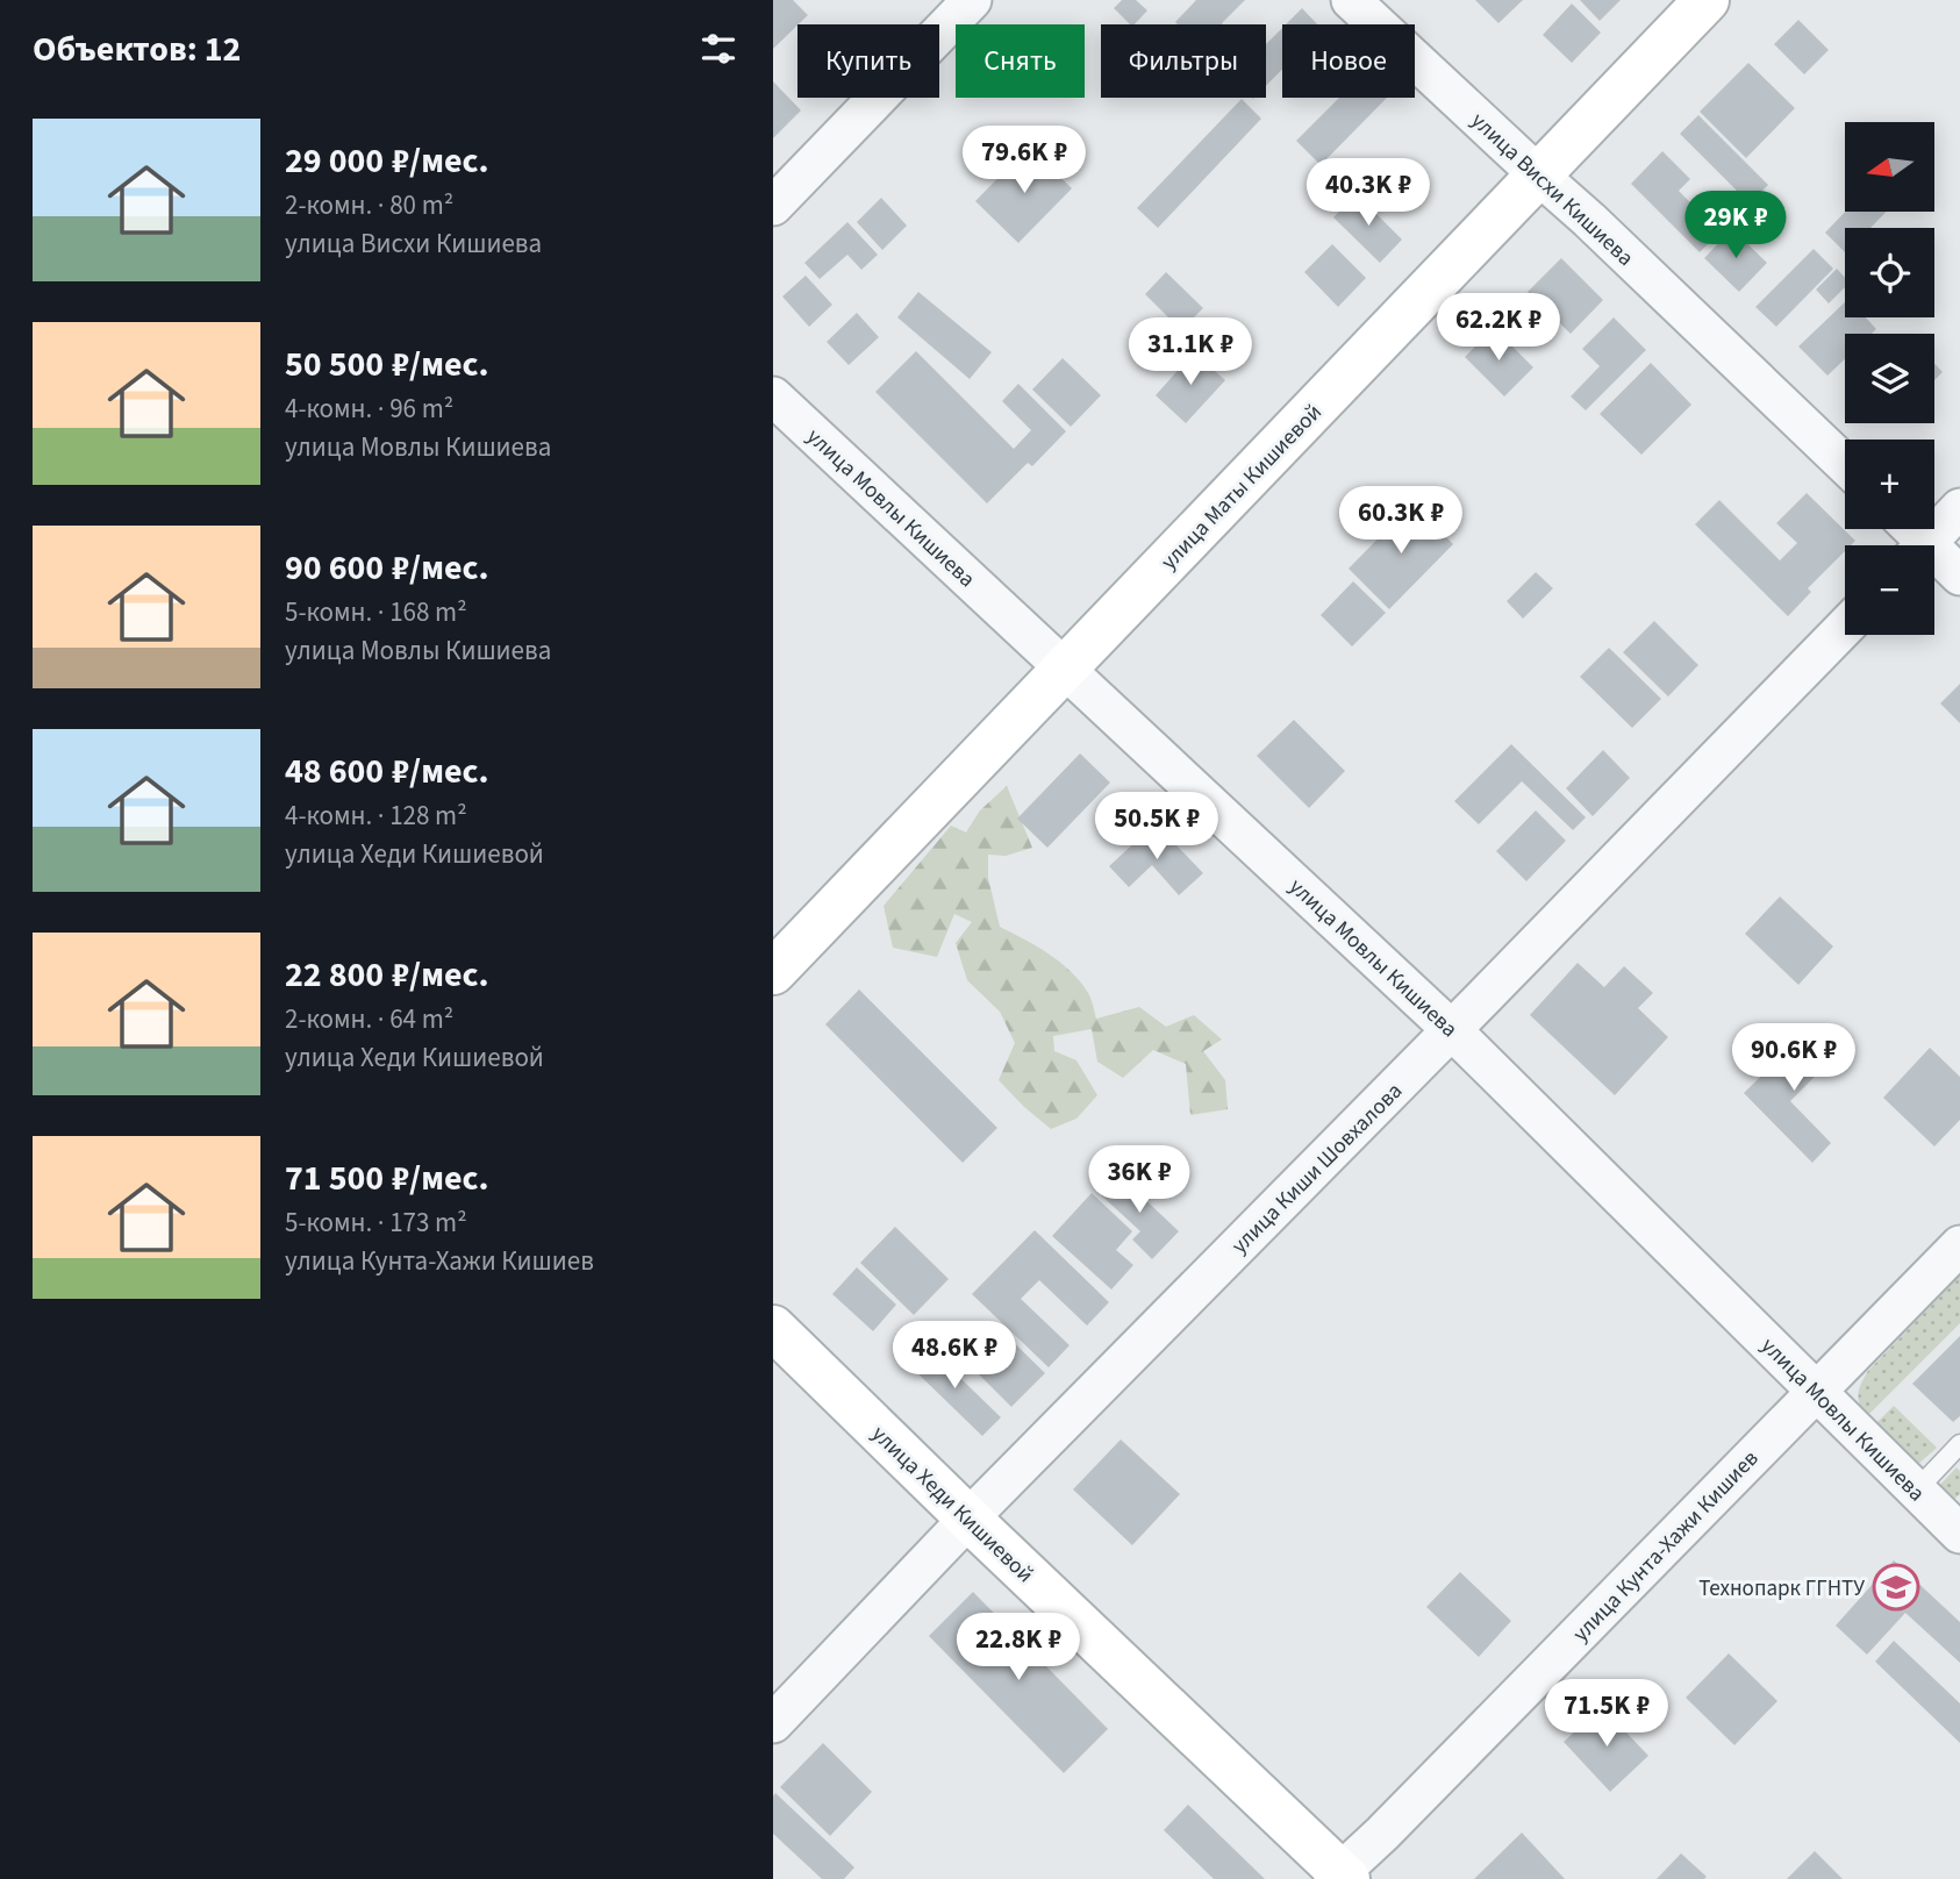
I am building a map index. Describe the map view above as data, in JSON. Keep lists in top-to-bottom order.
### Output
{
  "streets": {
    "main road": ["улица Маты Кишиевой", "улица Хеди Кишиевой"],
    "street": [
      "улица Висхи Кишиева",
      "улица Мовлы Кишиева",
      "улица Киши Шовхалова",
      "улица Кунта-Хажи Кишиев"
    ]
  },
  "crossings": [
    ["улица Висхи Кишиева", "улица Маты Кишиевой"],
    ["улица Маты Кишиевой", "улица Мовлы Кишиева"],
    ["улица Мовлы Кишиева", "улица Киши Шовхалова"],
    ["улица Мовлы Кишиева", "улица Кунта-Хажи Кишиев"],
    ["улица Киши Шовхалова", "улица Хеди Кишиевой"],
    ["улица Хеди Кишиевой", "улица Кунта-Хажи Кишиев"]
  ],
  "places": {
    "school or university": ["Технопарк ГГНТУ"]
  },
  "north": "left",
  "page": {
    "heading": "Объектов: 12",
    "chip": [
      "Купить",
      "Снять",
      "Фильтры",
      "Новое"
    ],
    "list": [
      {
        "name": "29 000 ₽/мес.",
        "note": "2-комн. · 80 m² · улица Висхи Кишиева"
      },
      {
        "name": "50 500 ₽/мес.",
        "note": "4-комн. · 96 m² · улица Мовлы Кишиева"
      },
      {
        "name": "90 600 ₽/мес.",
        "note": "5-комн. · 168 m² · улица Мовлы Кишиева"
      },
      {
        "name": "48 600 ₽/мес.",
        "note": "4-комн. · 128 m² · улица Хеди Кишиевой"
      },
      {
        "name": "22 800 ₽/мес.",
        "note": "2-комн. · 64 m² · улица Хеди Кишиевой"
      },
      {
        "name": "71 500 ₽/мес.",
        "note": "5-комн. · 173 m² · улица Кунта-Хажи Кишиев"
      }
    ],
    "map_buttons": ["+", "−"],
    "price": [
      "79.6K ₽",
      "40.3K ₽",
      "29K ₽",
      "62.2K ₽",
      "31.1K ₽",
      "60.3K ₽",
      "50.5K ₽",
      "90.6K ₽",
      "36K ₽",
      "48.6K ₽",
      "22.8K ₽",
      "71.5K ₽"
    ]
  }
}
